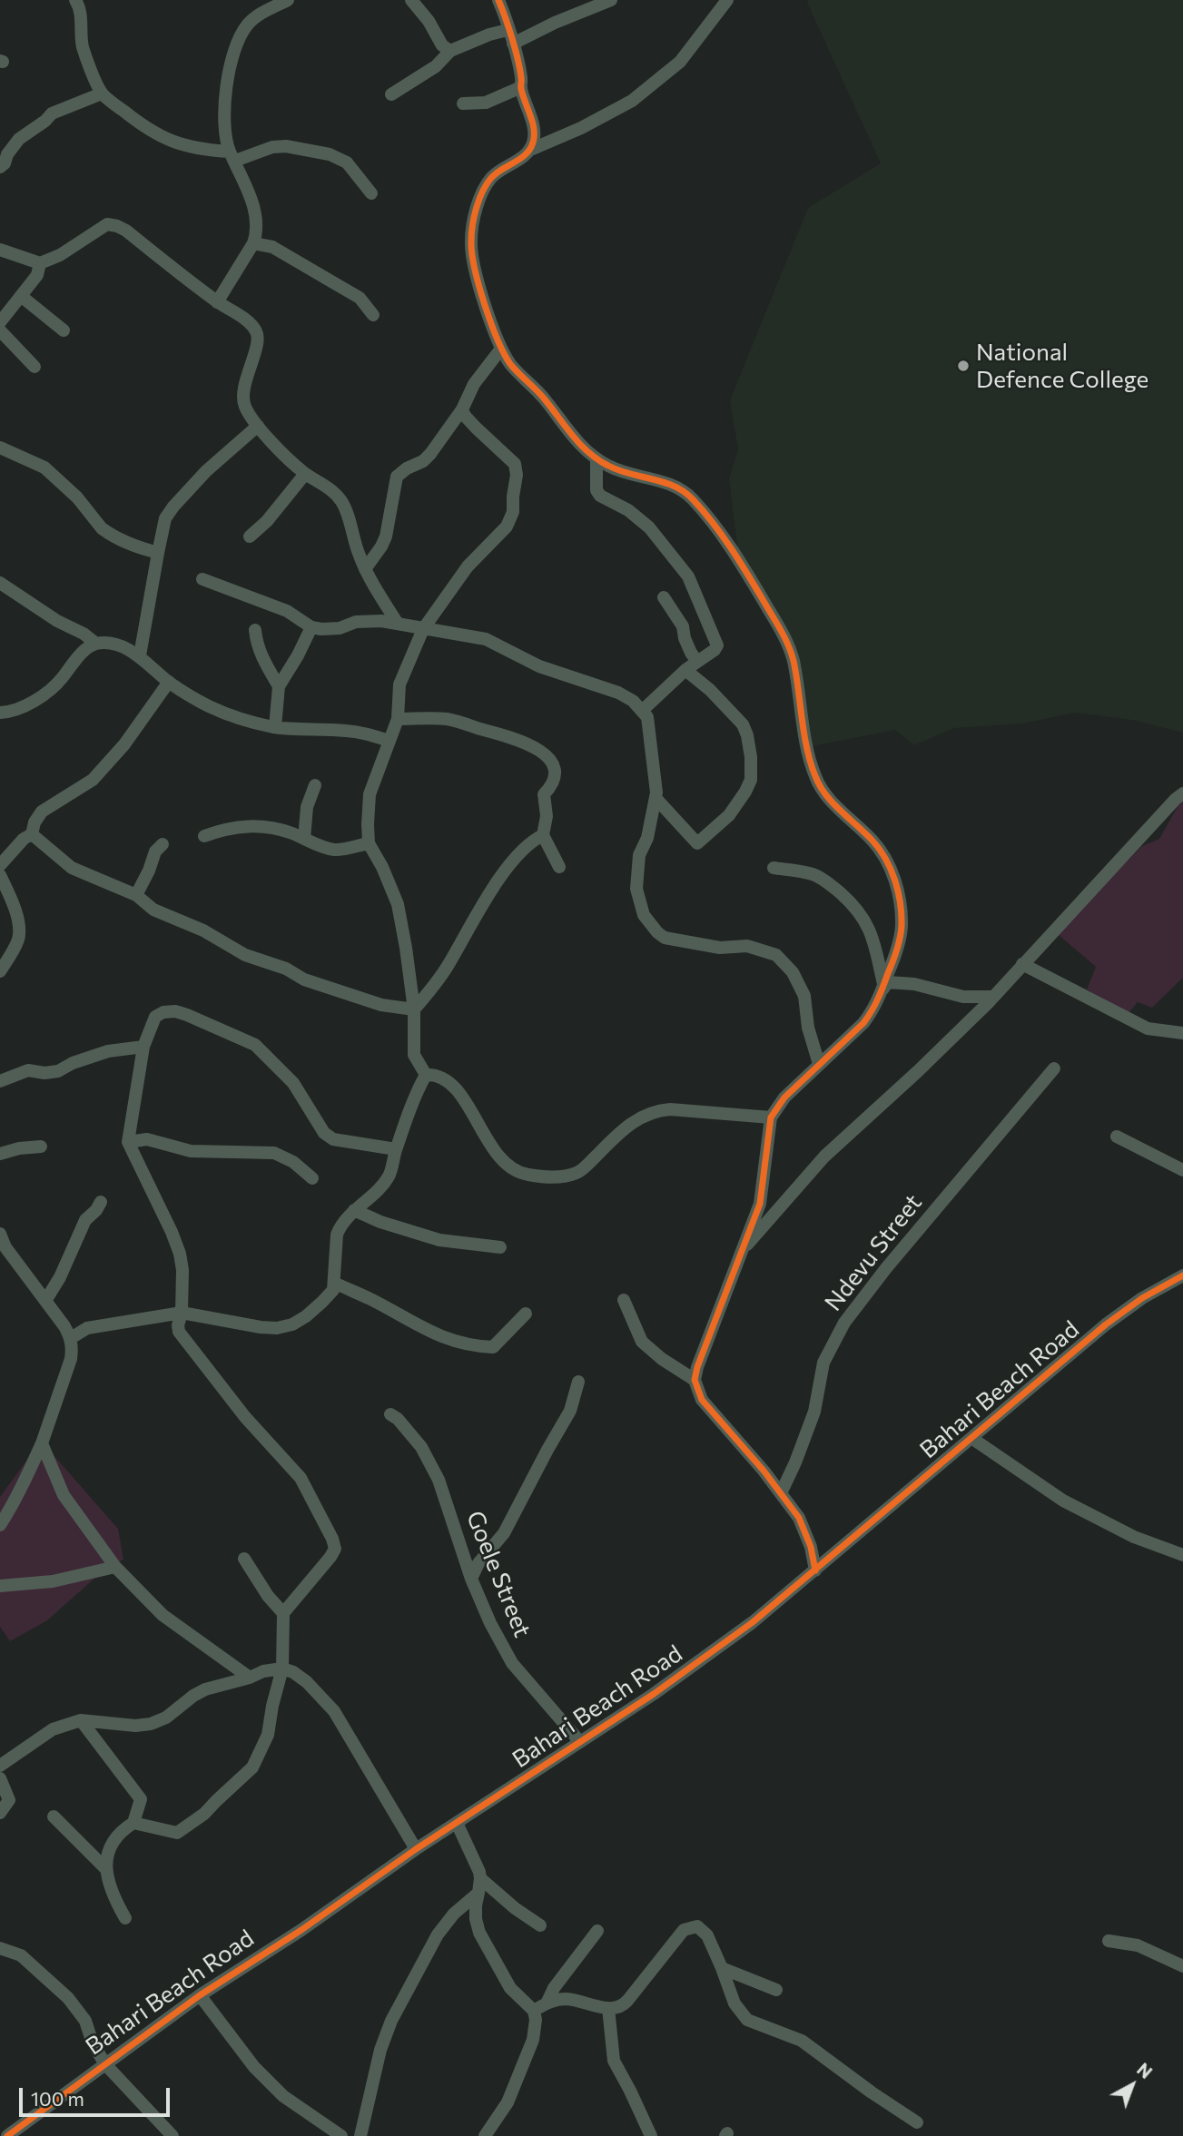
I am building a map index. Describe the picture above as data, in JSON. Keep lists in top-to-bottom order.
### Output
{
  "streets": {
    "street": ["Ndevu Street", "Bahari Beach Road", "Goele Street"]
  },
  "crossings": [
    ["Bahari Beach Road", "Goele Street"]
  ],
  "places": ["National Defence College"],
  "scale_bar": "100 m",
  "north": "top right"
}
